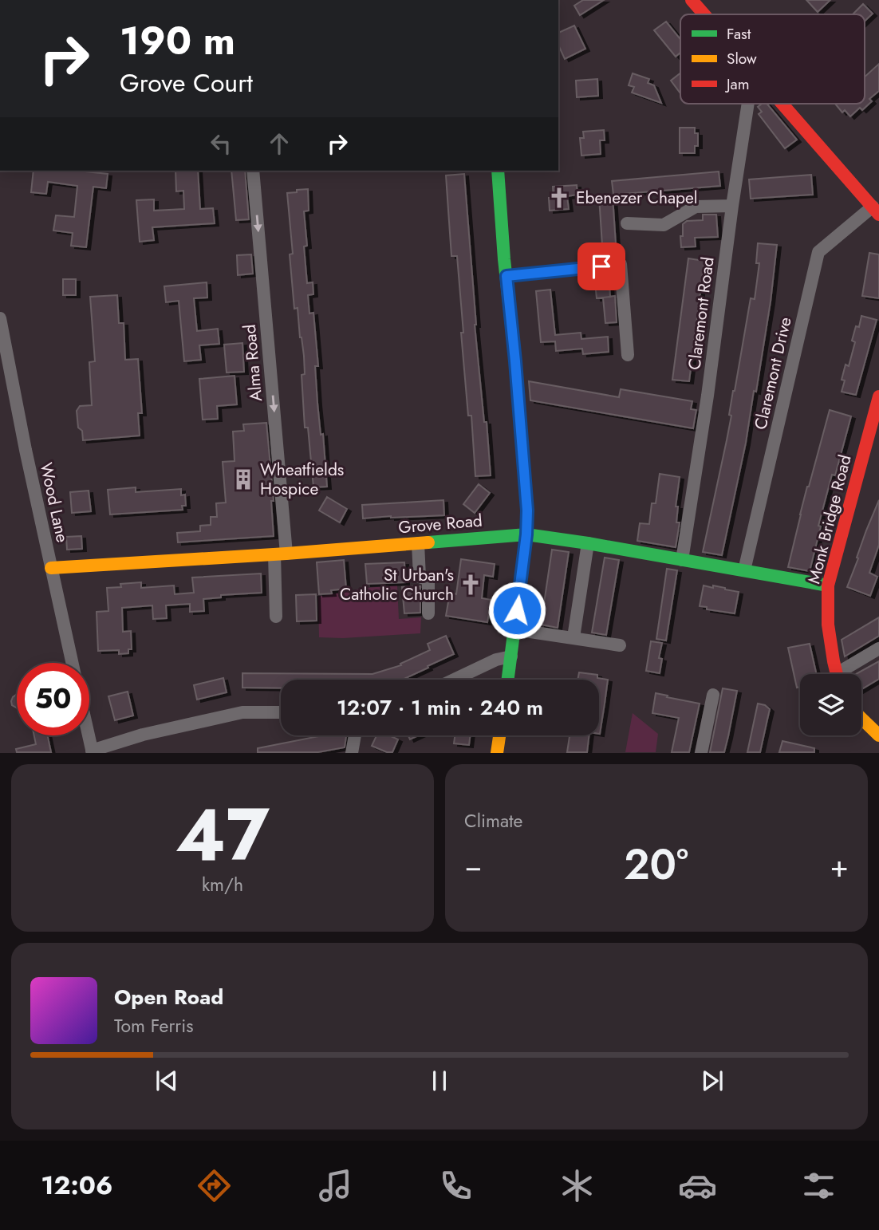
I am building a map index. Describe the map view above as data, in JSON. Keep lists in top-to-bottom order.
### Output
{
  "streets": {
    "main road": ["Monk Bridge Road", "Grove Road"],
    "street": [
      "Claremont Road",
      "Alma Road",
      "Claremont Drive",
      "Wood Lane"
    ]
  },
  "crossings": [
    ["Claremont Road", "Grove Road"],
    ["Alma Road", "Grove Road"],
    ["Claremont Drive", "Grove Road"],
    ["Wood Lane", "Grove Road"],
    ["Monk Bridge Road", "Grove Road"]
  ],
  "one_way": ["Alma Road"],
  "places": {
    "church": ["Ebenezer Chapel", "St Urban's Catholic Church"],
    "building": ["Wheatfields Hospice"]
  },
  "legend": ["Fast", "Slow", "Jam"],
  "page": {
    "turn": ["190 m", "Grove Court"],
    "limit": "50",
    "trip": "12:07 · 1 min · 240 m",
    "tile": [
      ["47", "km/h"],
      "Climate"
    ],
    "heat": ["−", "20°", "+"],
    "song": ["Open Road", "Tom Ferris"],
    "tabs": "12:06"
  }
}
